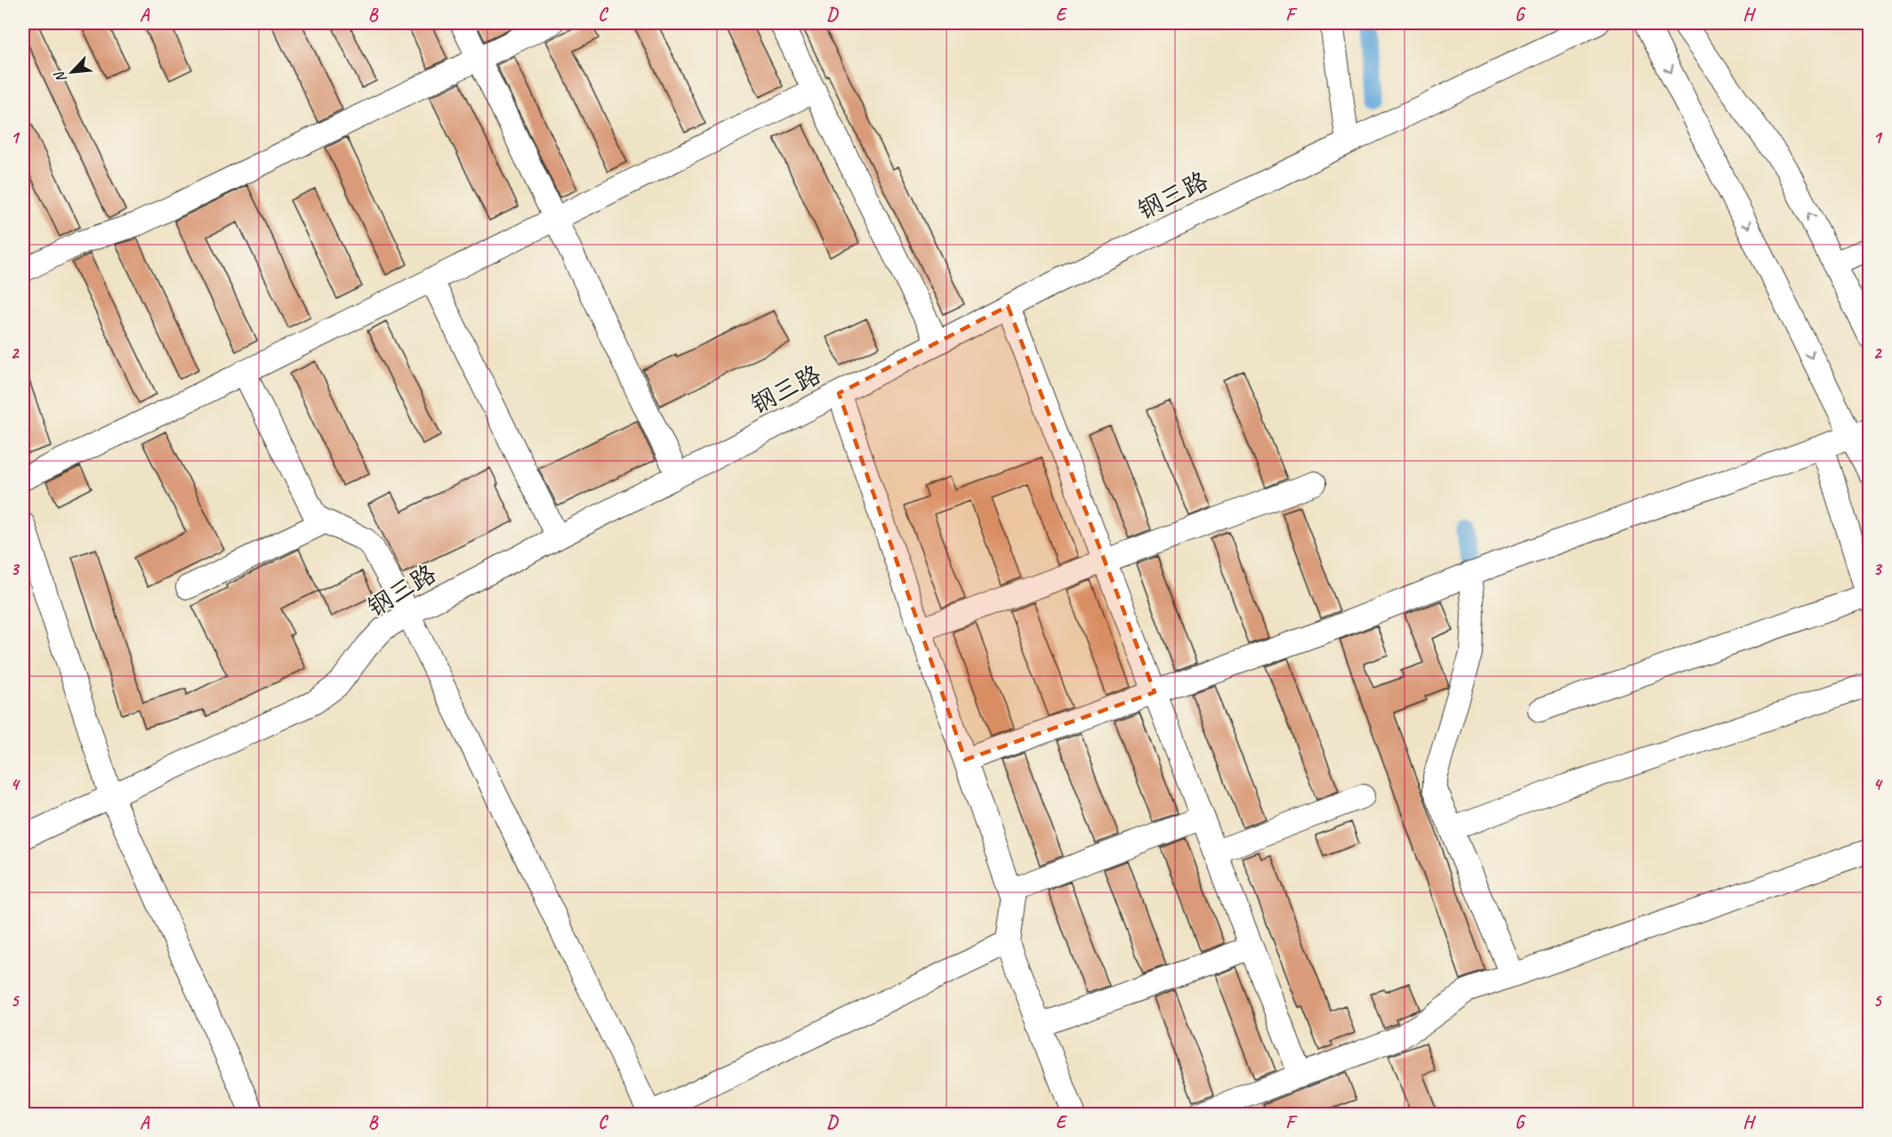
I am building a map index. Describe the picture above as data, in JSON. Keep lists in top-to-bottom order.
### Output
{
  "streets": {
    "street": ["钢三路"]
  },
  "north": "bottom left",
  "grid": {
    "columns": [
      "A",
      "B",
      "C",
      "D",
      "E",
      "F",
      "G",
      "H"
    ],
    "rows": [
      "1",
      "2",
      "3",
      "4",
      "5"
    ]
  }
}
